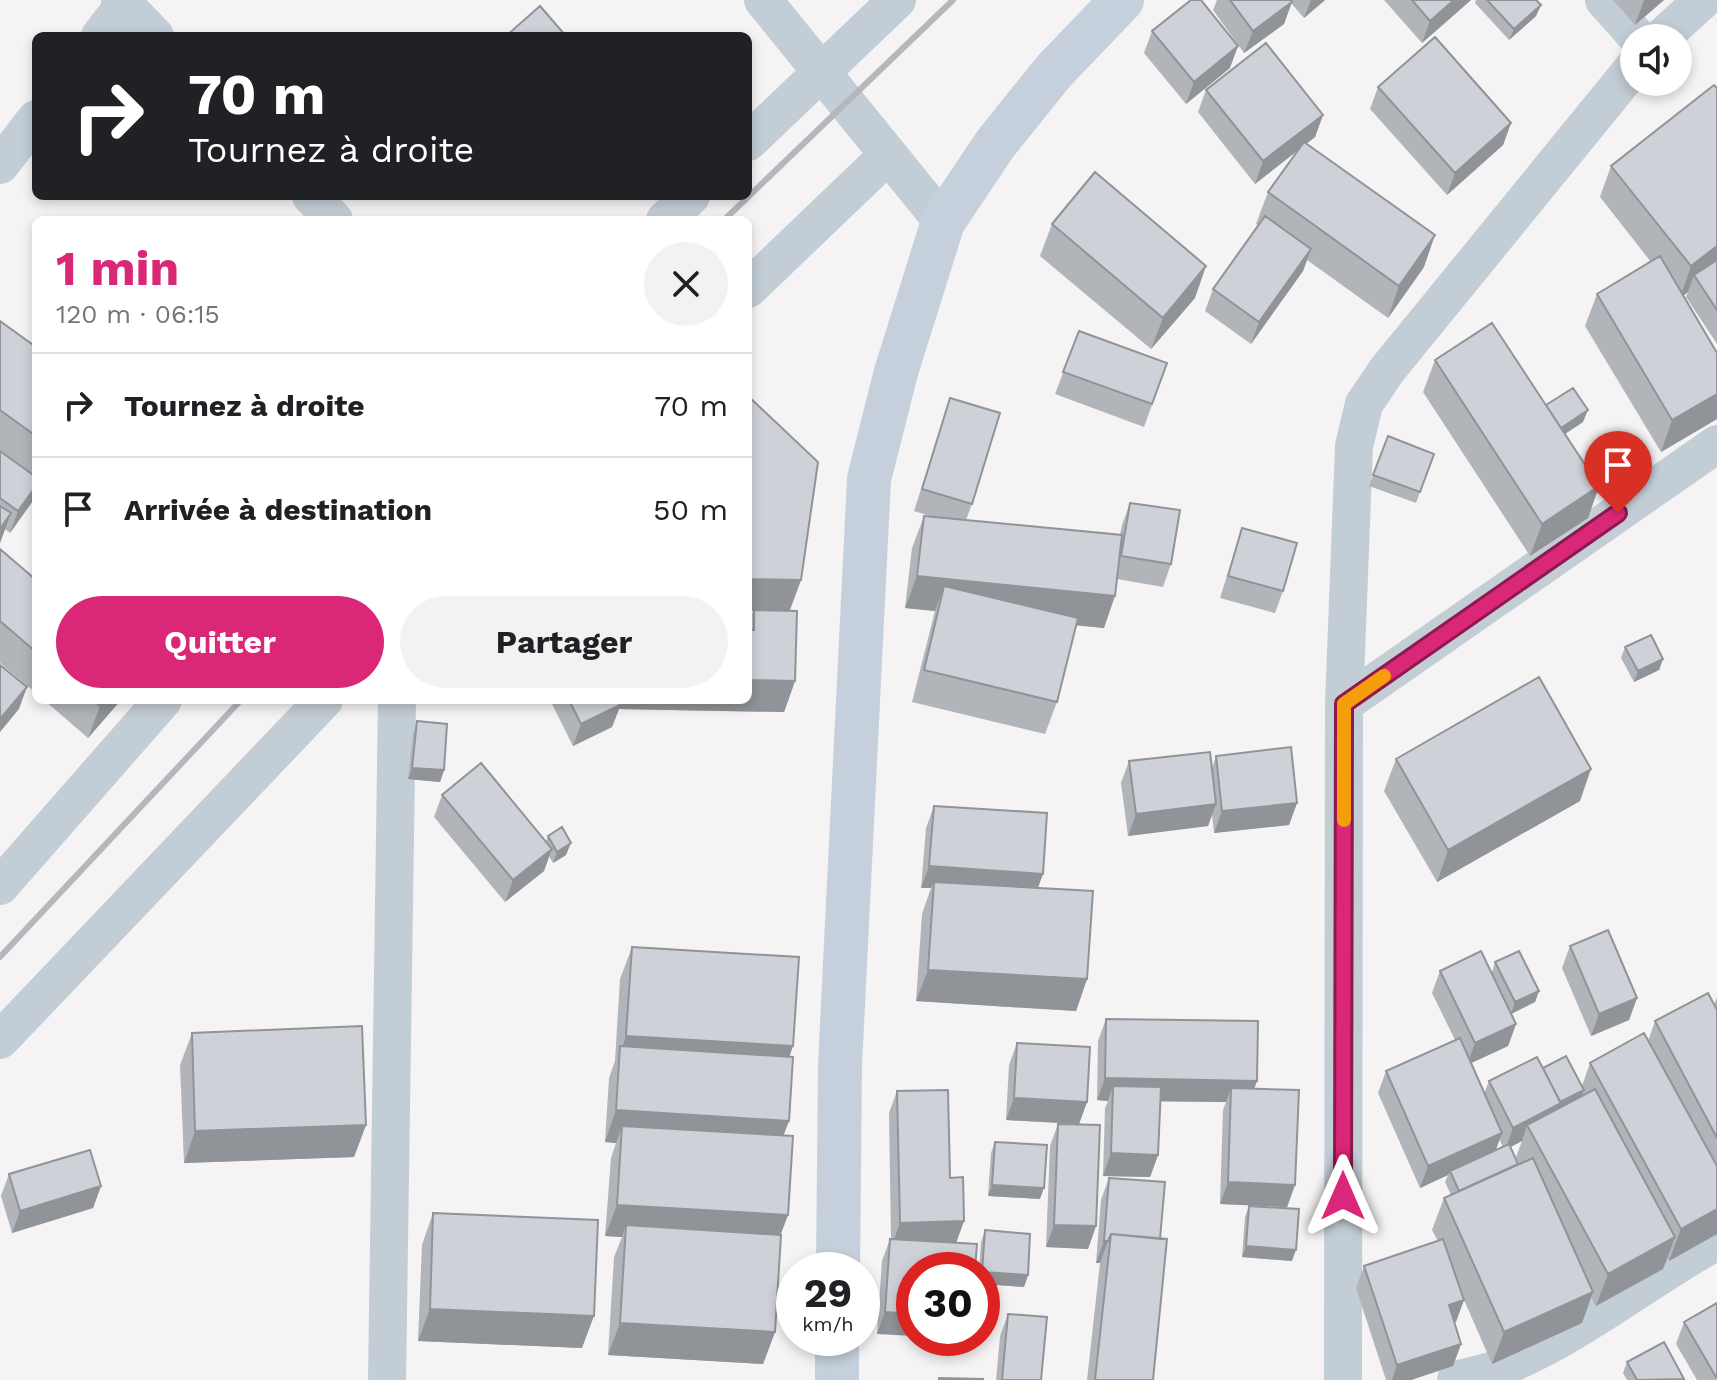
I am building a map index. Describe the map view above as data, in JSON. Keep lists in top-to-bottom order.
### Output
{
  "page": {
    "turn": ["70 m", "Tournez à droite"],
    "heading": ["1 min", "120 m · 06:15"],
    "list": [
      {
        "name": "Tournez à droite",
        "value": "70 m"
      },
      {
        "name": "Arrivée à destination",
        "value": "50 m"
      }
    ],
    "buttons": ["Quitter", "Partager"],
    "speed": "29 km/h",
    "limit": "30"
  }
}
